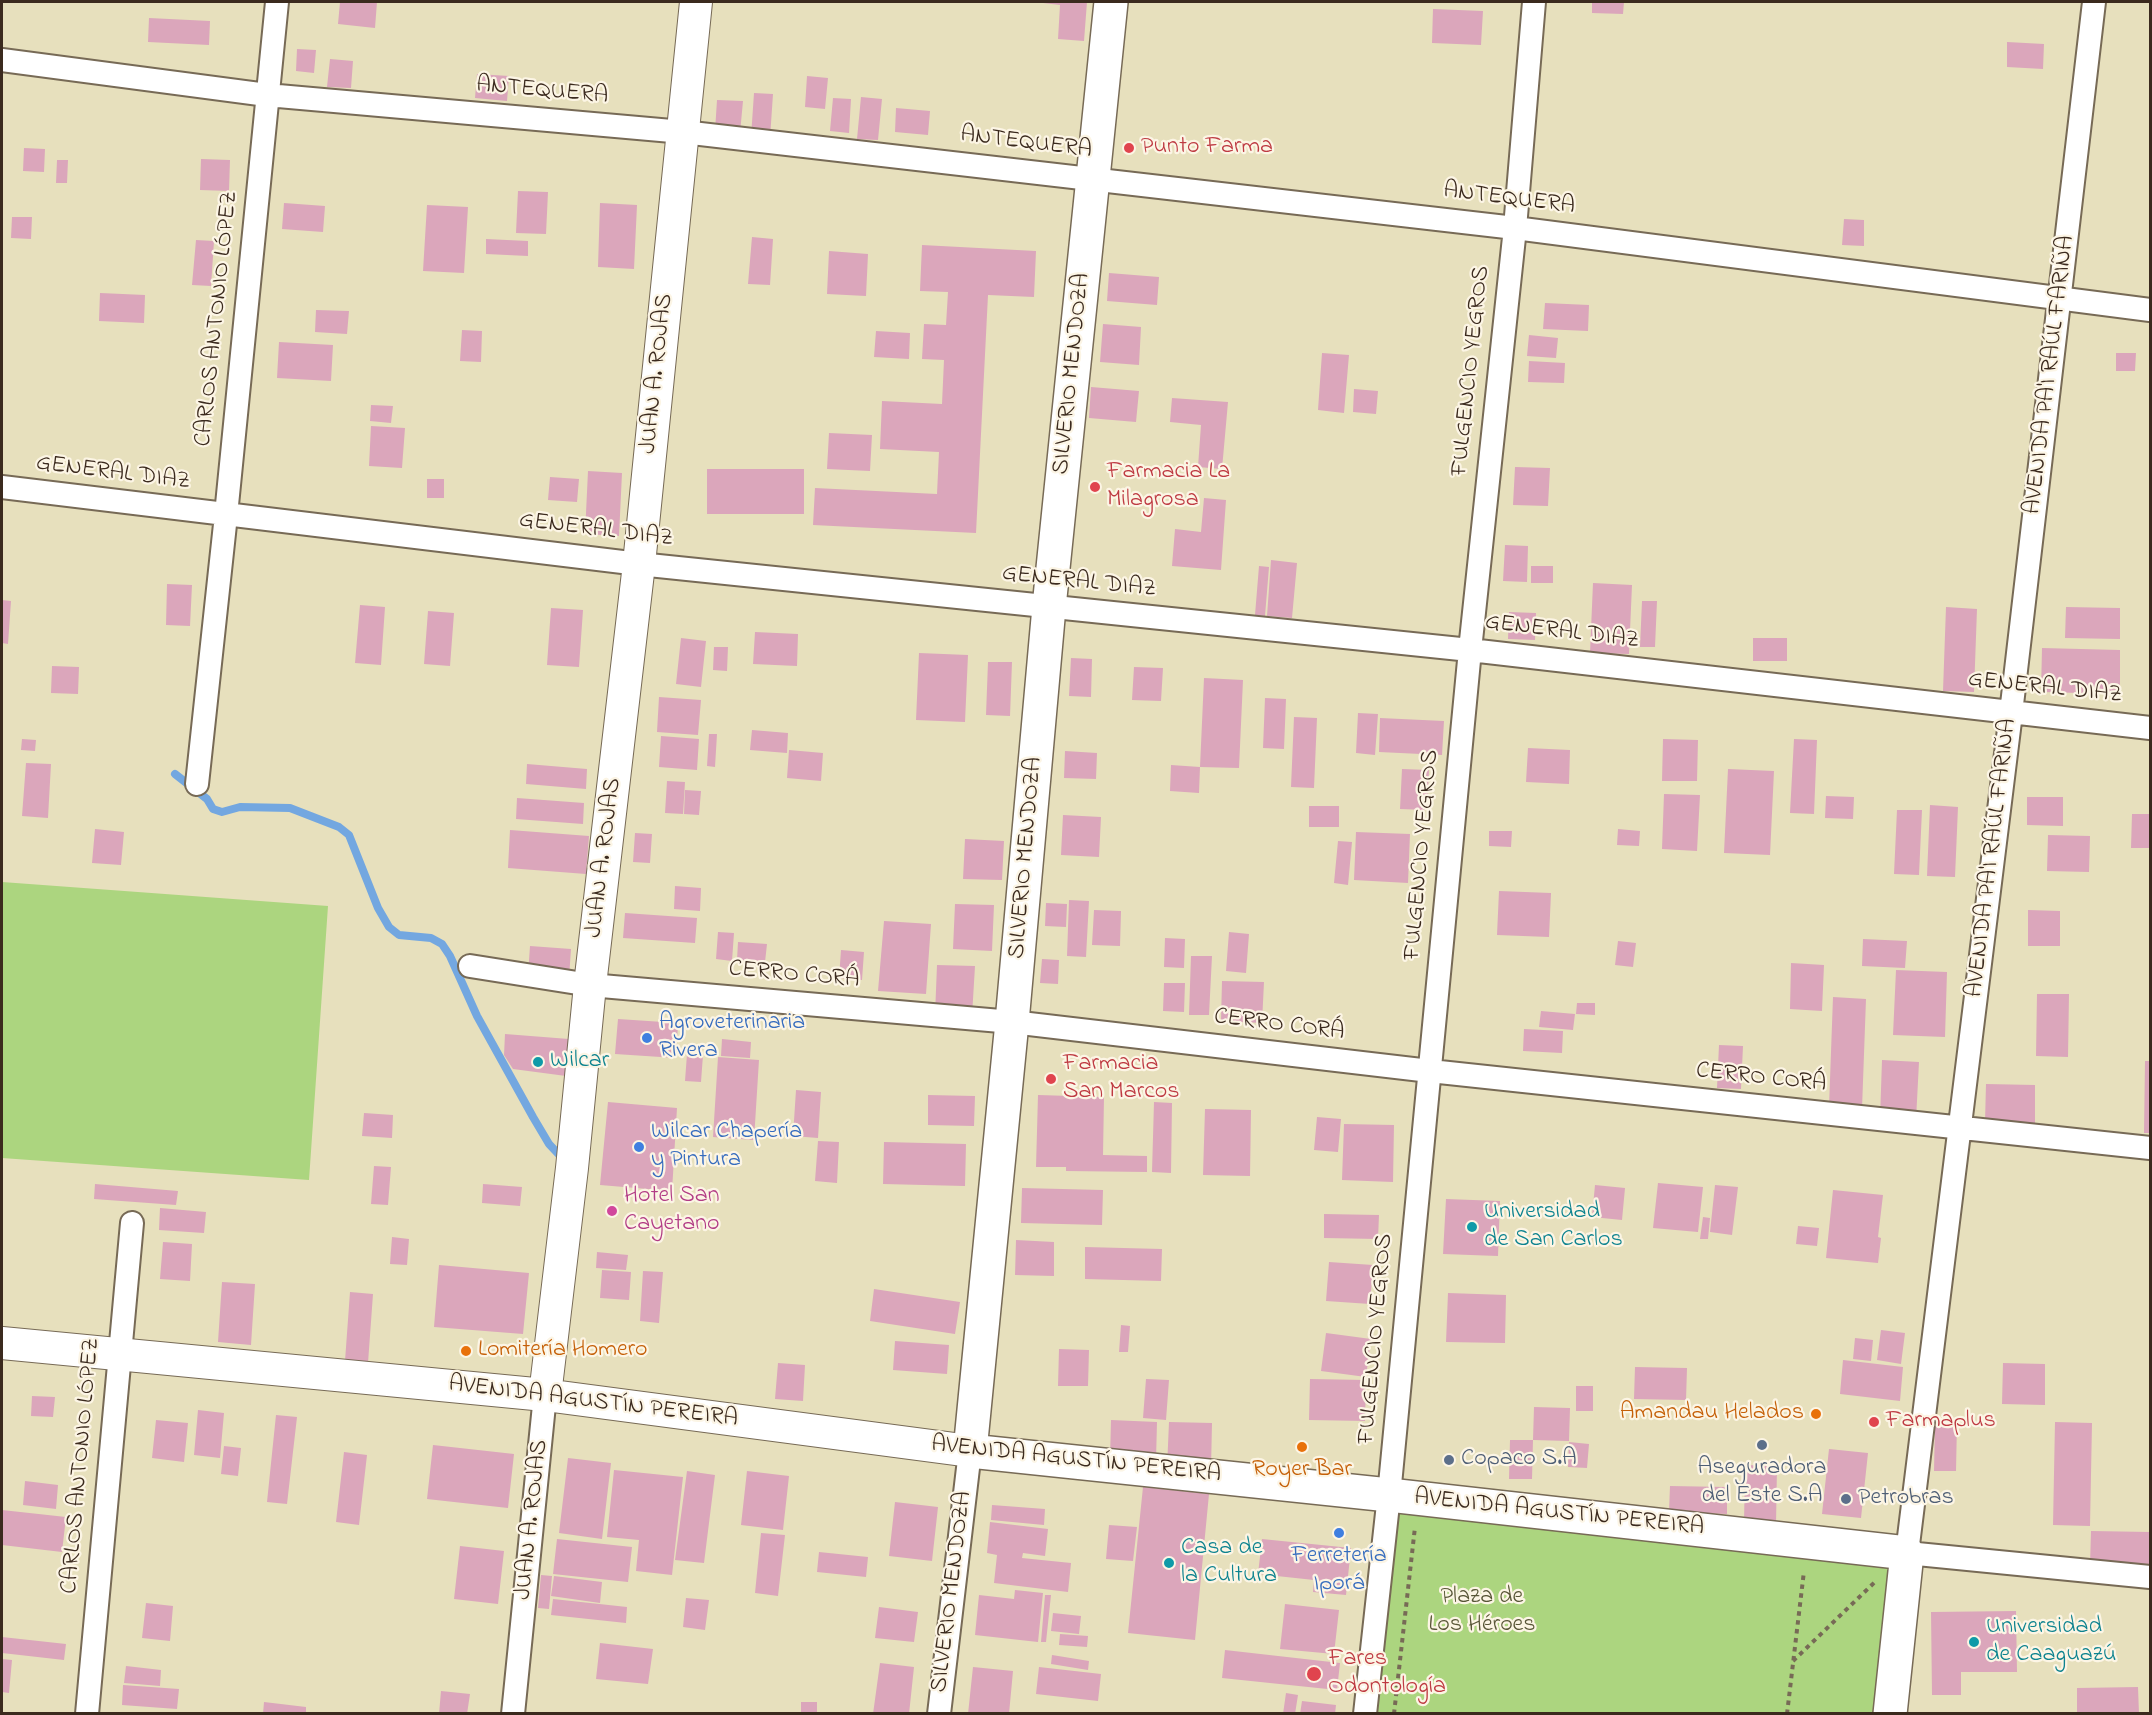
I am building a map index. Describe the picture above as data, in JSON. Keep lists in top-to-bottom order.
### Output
{
  "streets": {
    "highway": ["SILVERIO MENDOZA", "AVENIDA PA'I RAÚL FARIÑA", "AVENIDA AGUSTÍN PEREIRA"],
    "street": [
      "ANTEQUERA",
      "CARLOS ANTONIO LÓPEZ",
      "FULGENCIO YEGROS",
      "JUAN A. ROJAS",
      "GENERAL DIAZ",
      "CERRO CORÁ"
    ]
  },
  "crossings": [
    ["ANTEQUERA", "CARLOS ANTONIO LÓPEZ"],
    ["ANTEQUERA", "FULGENCIO YEGROS"],
    ["ANTEQUERA", "JUAN A. ROJAS"],
    ["ANTEQUERA", "SILVERIO MENDOZA"],
    ["ANTEQUERA", "AVENIDA PA'I RAÚL FARIÑA"],
    ["CARLOS ANTONIO LÓPEZ", "GENERAL DIAZ"],
    ["CARLOS ANTONIO LÓPEZ", "AVENIDA AGUSTÍN PEREIRA"],
    ["FULGENCIO YEGROS", "GENERAL DIAZ"],
    ["FULGENCIO YEGROS", "CERRO CORÁ"],
    ["FULGENCIO YEGROS", "AVENIDA AGUSTÍN PEREIRA"],
    ["JUAN A. ROJAS", "GENERAL DIAZ"],
    ["JUAN A. ROJAS", "CERRO CORÁ"],
    ["JUAN A. ROJAS", "AVENIDA AGUSTÍN PEREIRA"],
    ["SILVERIO MENDOZA", "GENERAL DIAZ"],
    ["SILVERIO MENDOZA", "CERRO CORÁ"],
    ["SILVERIO MENDOZA", "AVENIDA AGUSTÍN PEREIRA"],
    ["AVENIDA PA'I RAÚL FARIÑA", "GENERAL DIAZ"],
    ["AVENIDA PA'I RAÚL FARIÑA", "CERRO CORÁ"],
    ["AVENIDA PA'I RAÚL FARIÑA", "AVENIDA AGUSTÍN PEREIRA"]
  ],
  "parks": ["Plaza de Los Héroes"],
  "places": [
    "Punto Farma",
    "Farmacia La Milagrosa",
    "Agroveterinaria Rivera",
    "Wilcar",
    "Farmacia San Marcos",
    "Wilcar Chapería y Pintura",
    "Hotel San Cayetano",
    "Universidad de San Carlos",
    "Lomitería Homero",
    "Amandau Helados",
    "Farmaplus",
    "Aseguradora del Este S.A",
    "Royer Bar",
    "Copaco S.A",
    "Petrobras",
    "Ferretería Iporá",
    "Casa de la Cultura",
    "Universidad de Caaguazú",
    "Fares Odontología"
  ]
}
